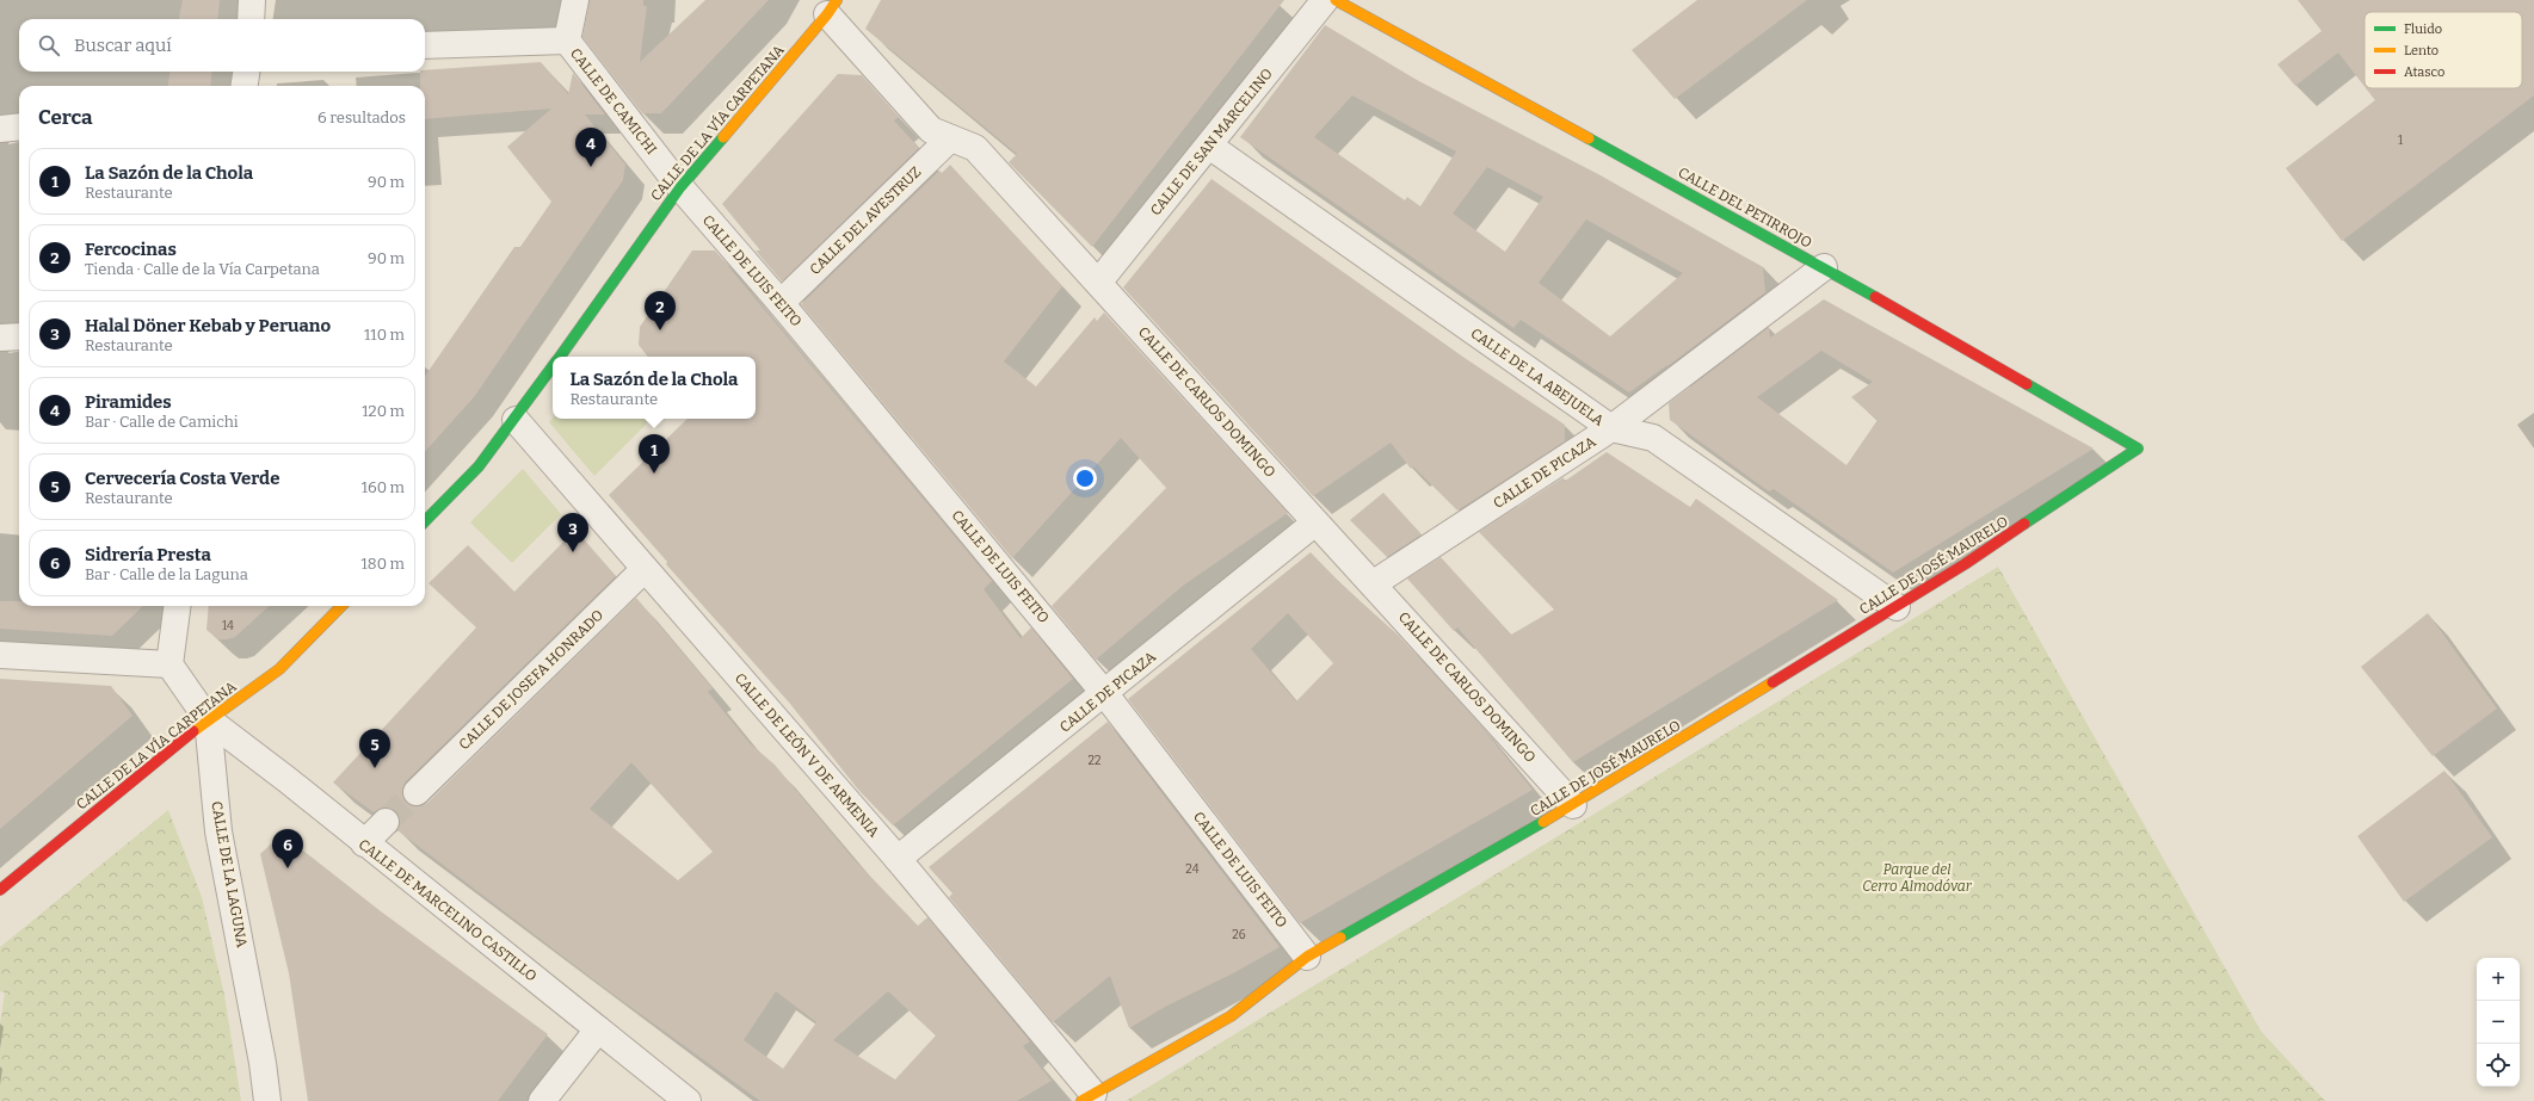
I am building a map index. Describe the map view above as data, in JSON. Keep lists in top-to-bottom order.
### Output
{
  "streets": {
    "street": [
      "CALLE DE CAMICHI",
      "CALLE DE LA VÍA CARPETANA",
      "CALLE DE SAN MARCELINO",
      "CALLE DEL PETIRROJO",
      "CALLE DEL AVESTRUZ",
      "CALLE DE LUIS FEITO",
      "CALLE DE LA ABEJUELA",
      "CALLE DE CARLOS DOMINGO",
      "CALLE DE PICAZA",
      "CALLE DE JOSÉ MAURELO",
      "CALLE DE JOSEFA HONRADO",
      "CALLE DE LEÓN V DE ARMENIA",
      "CALLE DE LA LAGUNA",
      "CALLE DE MARCELINO CASTILLO"
    ]
  },
  "crossings": [
    ["CALLE DE CAMICHI", "CALLE DE LA VÍA CARPETANA"],
    ["CALLE DE CAMICHI", "CALLE DE LUIS FEITO"],
    ["CALLE DE LA VÍA CARPETANA", "CALLE DE LUIS FEITO"],
    ["CALLE DE LA VÍA CARPETANA", "CALLE DE CARLOS DOMINGO"],
    ["CALLE DE LA VÍA CARPETANA", "CALLE DE LEÓN V DE ARMENIA"],
    ["CALLE DE LA VÍA CARPETANA", "CALLE DE LA LAGUNA"],
    ["CALLE DE LA VÍA CARPETANA", "CALLE DE MARCELINO CASTILLO"],
    ["CALLE DE SAN MARCELINO", "CALLE DE LA ABEJUELA"],
    ["CALLE DE SAN MARCELINO", "CALLE DE CARLOS DOMINGO"],
    ["CALLE DEL PETIRROJO", "CALLE DE PICAZA"],
    ["CALLE DEL PETIRROJO", "CALLE DE JOSÉ MAURELO"],
    ["CALLE DEL AVESTRUZ", "CALLE DE LUIS FEITO"],
    ["CALLE DEL AVESTRUZ", "CALLE DE CARLOS DOMINGO"],
    ["CALLE DE LUIS FEITO", "CALLE DE PICAZA"],
    ["CALLE DE LUIS FEITO", "CALLE DE JOSÉ MAURELO"],
    ["CALLE DE LA ABEJUELA", "CALLE DE PICAZA"],
    ["CALLE DE LA ABEJUELA", "CALLE DE JOSÉ MAURELO"],
    ["CALLE DE CARLOS DOMINGO", "CALLE DE PICAZA"],
    ["CALLE DE CARLOS DOMINGO", "CALLE DE JOSÉ MAURELO"],
    ["CALLE DE PICAZA", "CALLE DE LEÓN V DE ARMENIA"],
    ["CALLE DE JOSÉ MAURELO", "CALLE DE LEÓN V DE ARMENIA"],
    ["CALLE DE JOSEFA HONRADO", "CALLE DE LEÓN V DE ARMENIA"],
    ["CALLE DE LA LAGUNA", "CALLE DE MARCELINO CASTILLO"]
  ],
  "parks": ["Parque del Cerro Almodóvar"],
  "house_numbers": [
    "1",
    "14",
    "22",
    "24",
    "26"
  ],
  "legend": ["Fluido", "Lento", "Atasco"],
  "page": {
    "search": "Buscar aquí",
    "heading": ["Cerca", "6 resultados"],
    "pins": [
      "4",
      "2",
      "1",
      "3",
      "5",
      "6"
    ],
    "list": [
      {
        "mark": "1",
        "name": "La Sazón de la Chola",
        "note": "Restaurante",
        "value": "90 m"
      },
      {
        "mark": "2",
        "name": "Fercocinas",
        "note": "Tienda · Calle de la Vía Carpetana",
        "value": "90 m"
      },
      {
        "mark": "3",
        "name": "Halal Döner Kebab y Peruano",
        "note": "Restaurante",
        "value": "110 m"
      },
      {
        "mark": "4",
        "name": "Piramides",
        "note": "Bar · Calle de Camichi",
        "value": "120 m"
      },
      {
        "mark": "5",
        "name": "Cervecería Costa Verde",
        "note": "Restaurante",
        "value": "160 m"
      },
      {
        "mark": "6",
        "name": "Sidrería Presta",
        "note": "Bar · Calle de la Laguna",
        "value": "180 m"
      }
    ],
    "popup": ["La Sazón de la Chola", "Restaurante"],
    "map_buttons": ["+", "−"]
  }
}
